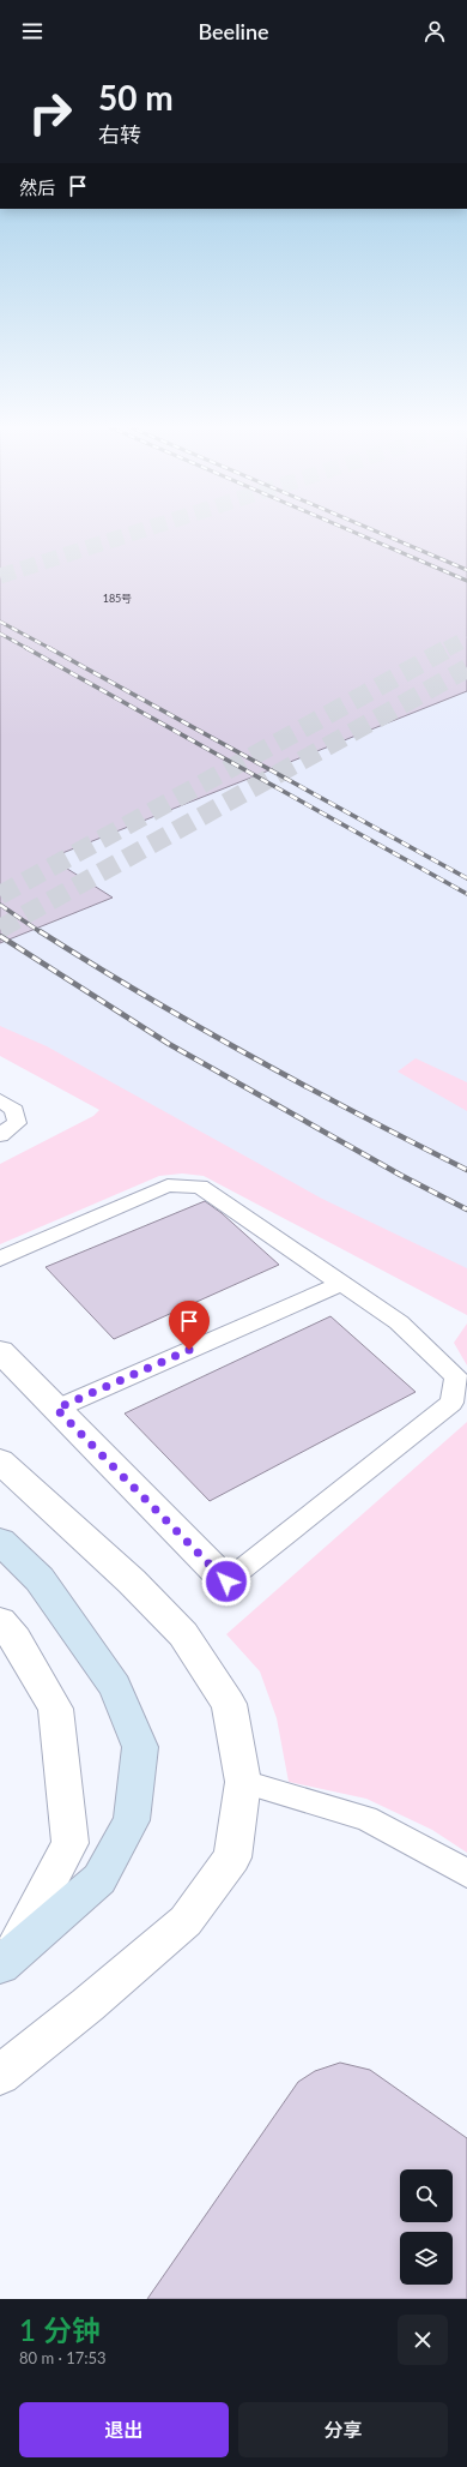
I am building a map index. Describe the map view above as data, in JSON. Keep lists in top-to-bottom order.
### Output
{
  "house_numbers": ["185号"],
  "page": {
    "header": "Beeline",
    "turn": ["50 m", "右转"],
    "then": "然后",
    "heading": ["1 分钟", "80 m · 17:53"],
    "buttons": ["退出", "分享"]
  }
}
